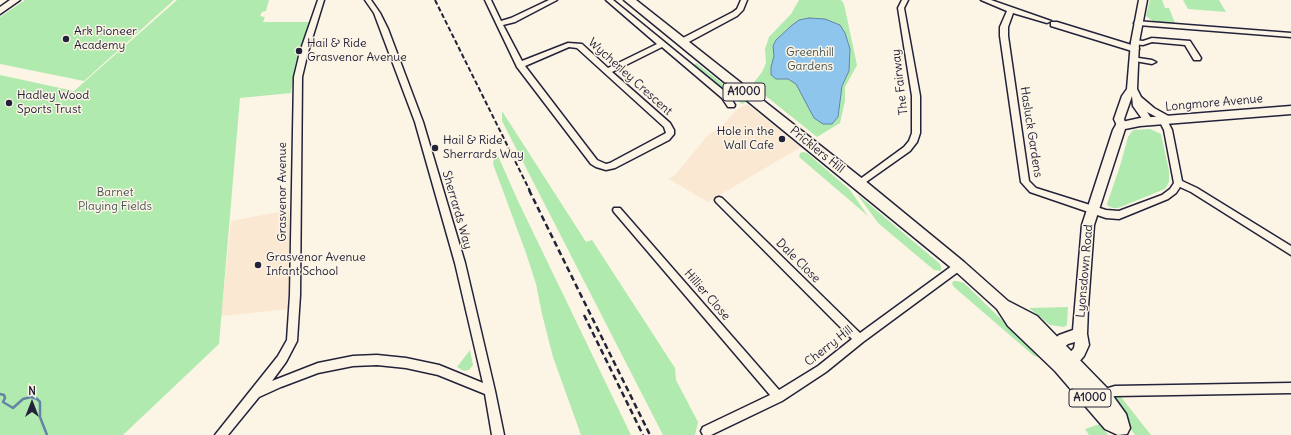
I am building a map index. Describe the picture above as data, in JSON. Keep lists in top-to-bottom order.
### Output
{
  "streets": {
    "main road": [
      "A1000",
      "Longmore Avenue",
      "Pricklers Hill",
      "Lyonsdown Road"
    ],
    "street": [
      "Wycherley Crescent",
      "The Fairway",
      "Hasluck Gardens",
      "Grasvenor Avenue",
      "Sherrards Way",
      "Dale Close",
      "Hillier Close",
      "Cherry Hill"
    ]
  },
  "crossings": [
    ["The Fairway", "Pricklers Hill"],
    ["A1000", "Pricklers Hill"],
    ["A1000", "Lyonsdown Road"],
    ["Hasluck Gardens", "Lyonsdown Road"],
    ["Pricklers Hill", "Lyonsdown Road"],
    ["Pricklers Hill", "Cherry Hill"],
    ["Dale Close", "Cherry Hill"],
    ["Hillier Close", "Cherry Hill"]
  ],
  "parks": ["Greenhill Gardens", "Barnet Playing Fields"],
  "places": [
    "Ark Pioneer Academy",
    "Hail & Ride Grasvenor Avenue",
    "Hadley Wood Sports Trust",
    "Hole in the Wall Cafe",
    "Hail & Ride Sherrards Way",
    "Grasvenor Avenue Infant School"
  ],
  "north": "top"
}
